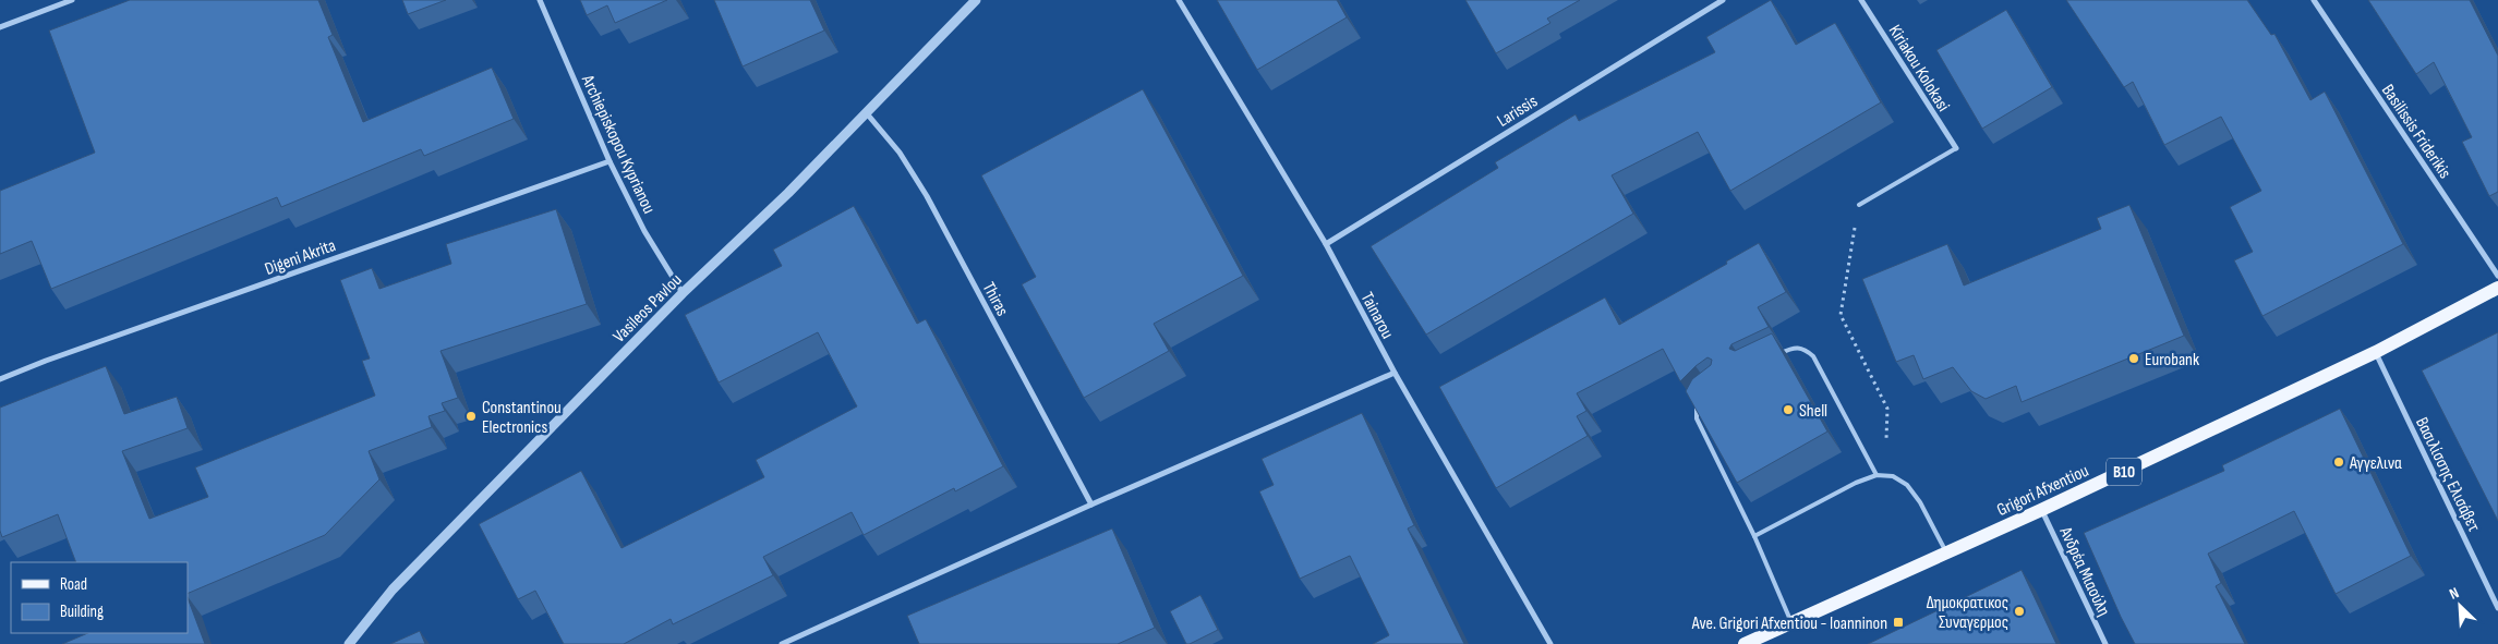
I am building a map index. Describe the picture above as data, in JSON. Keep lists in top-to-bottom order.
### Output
{
  "streets": {
    "main road": ["B10", "Grigori Afxentiou"],
    "street": [
      "Kiriakou Kolokasi",
      "Larissis",
      "Basilissis Friderikis",
      "Archiepiskopou Kyprianou",
      "Digeni Akrita",
      "Thiras",
      "Vasileos Pavlou",
      "Tainarou",
      "Βασιλίσσης Ελισάβετ",
      "Ανδρέα Μιαούλη"
    ]
  },
  "crossings": [
    ["Larissis", "Tainarou"],
    ["Archiepiskopou Kyprianou", "Digeni Akrita"],
    ["Archiepiskopou Kyprianou", "Vasileos Pavlou"],
    ["Thiras", "Vasileos Pavlou"],
    ["Βασιλίσσης Ελισάβετ", "Grigori Afxentiou"],
    ["Grigori Afxentiou", "Ανδρέα Μιαούλη"]
  ],
  "places": {
    "other": [
      "Eurobank",
      "Shell",
      "Constantinou Electronics",
      "Αγγελινα",
      "Δημοκρατικος Συναγερμος"
    ],
    "transit": ["Ave. Grigori Afxentiou - Ioanninon"]
  },
  "legend": ["Road", "Building"],
  "north": "top left"
}
